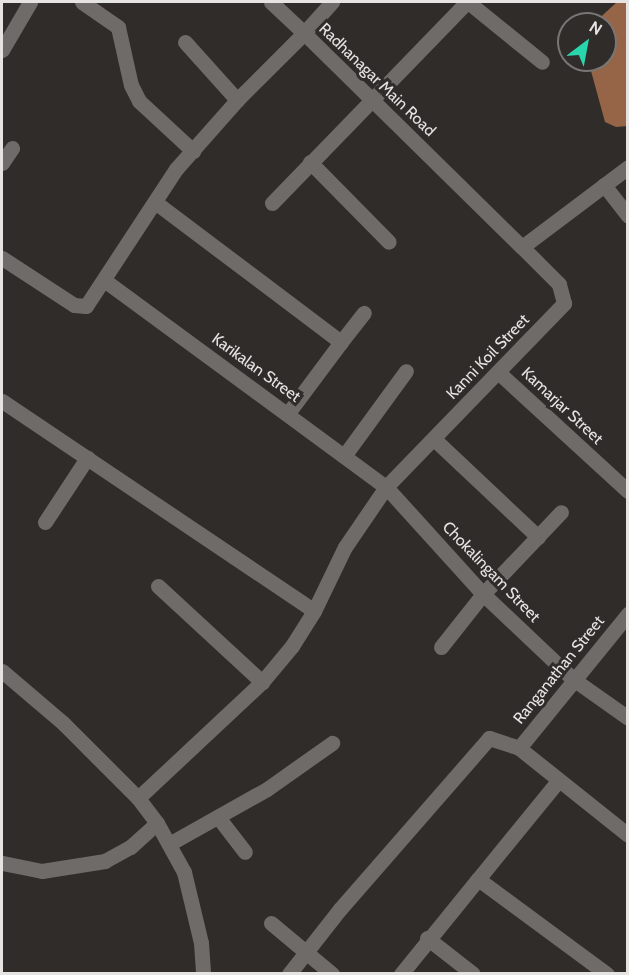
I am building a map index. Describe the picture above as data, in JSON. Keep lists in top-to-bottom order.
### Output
{
  "streets": {
    "street": [
      "Radhanagar Main Road",
      "Kanni Koil Street",
      "Karikalan Street",
      "Kamarjar Street",
      "Chokalingam Street",
      "Ranganathan Street"
    ]
  },
  "crossings": [
    ["Radhanagar Main Road", "Kanni Koil Street"],
    ["Radhanagar Main Road", "Karikalan Street"],
    ["Kanni Koil Street", "Karikalan Street"],
    ["Kanni Koil Street", "Kamarjar Street"],
    ["Kanni Koil Street", "Chokalingam Street"],
    ["Karikalan Street", "Chokalingam Street"],
    ["Chokalingam Street", "Ranganathan Street"]
  ],
  "north": "top right"
}
